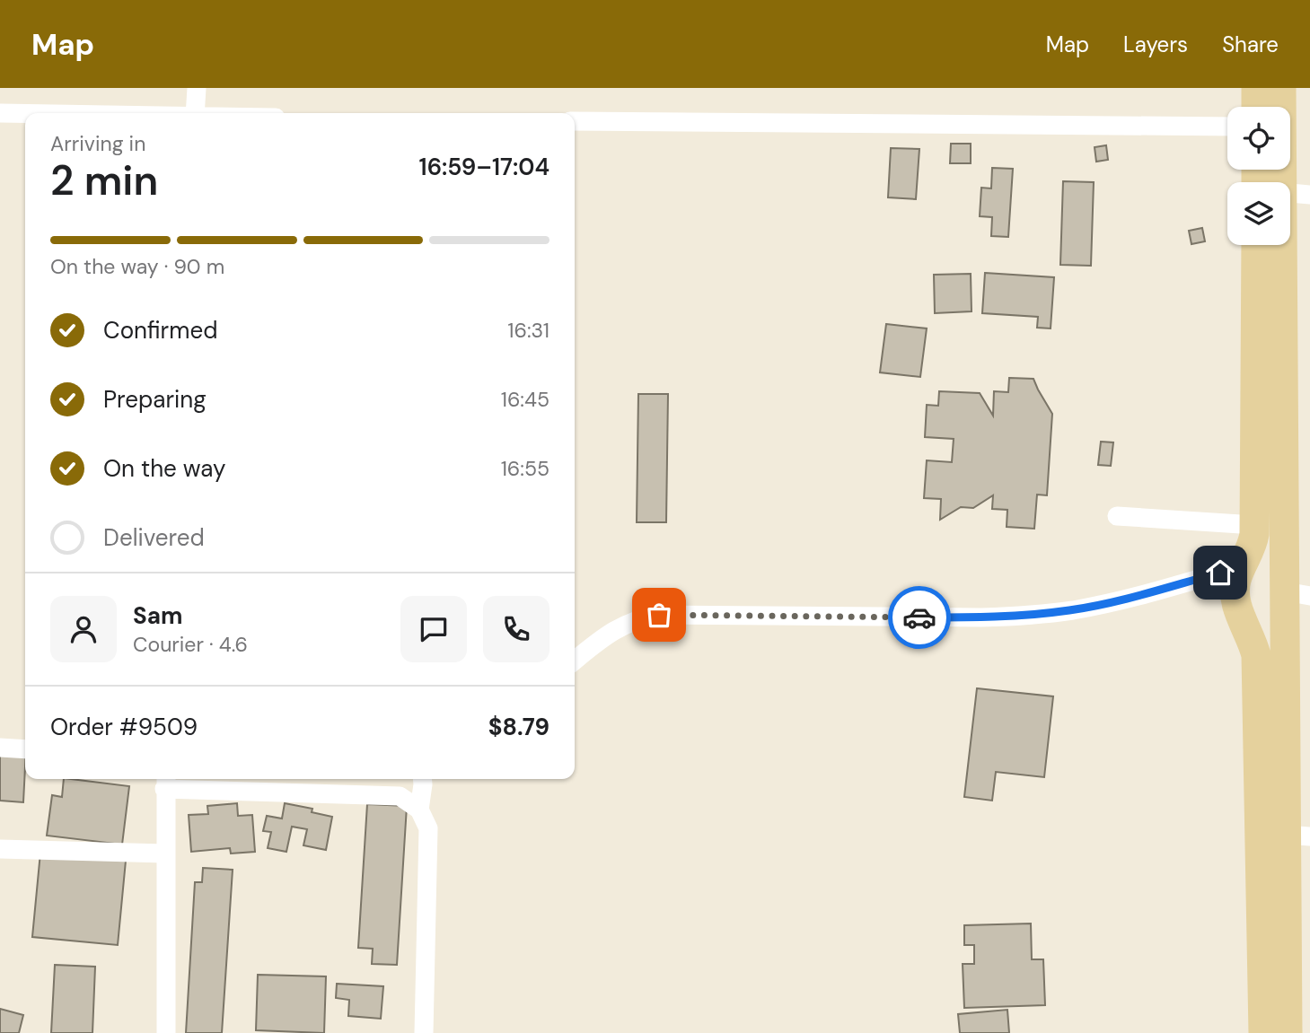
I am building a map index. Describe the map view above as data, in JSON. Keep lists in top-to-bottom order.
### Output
{
  "page": {
    "header": "Map",
    "nav": ["Map", "Layers", "Share"],
    "heading": ["2 min", "Arriving in", "16:59–17:04"],
    "panel": [
      "Sam",
      "Courier · 4.6",
      "Order #9509",
      "$8.79"
    ],
    "bar": "On the way · 90 m",
    "list": [
      ["Confirmed", "16:31"],
      ["Preparing", "16:45"],
      ["On the way", "16:55"],
      "Delivered"
    ]
  }
}
